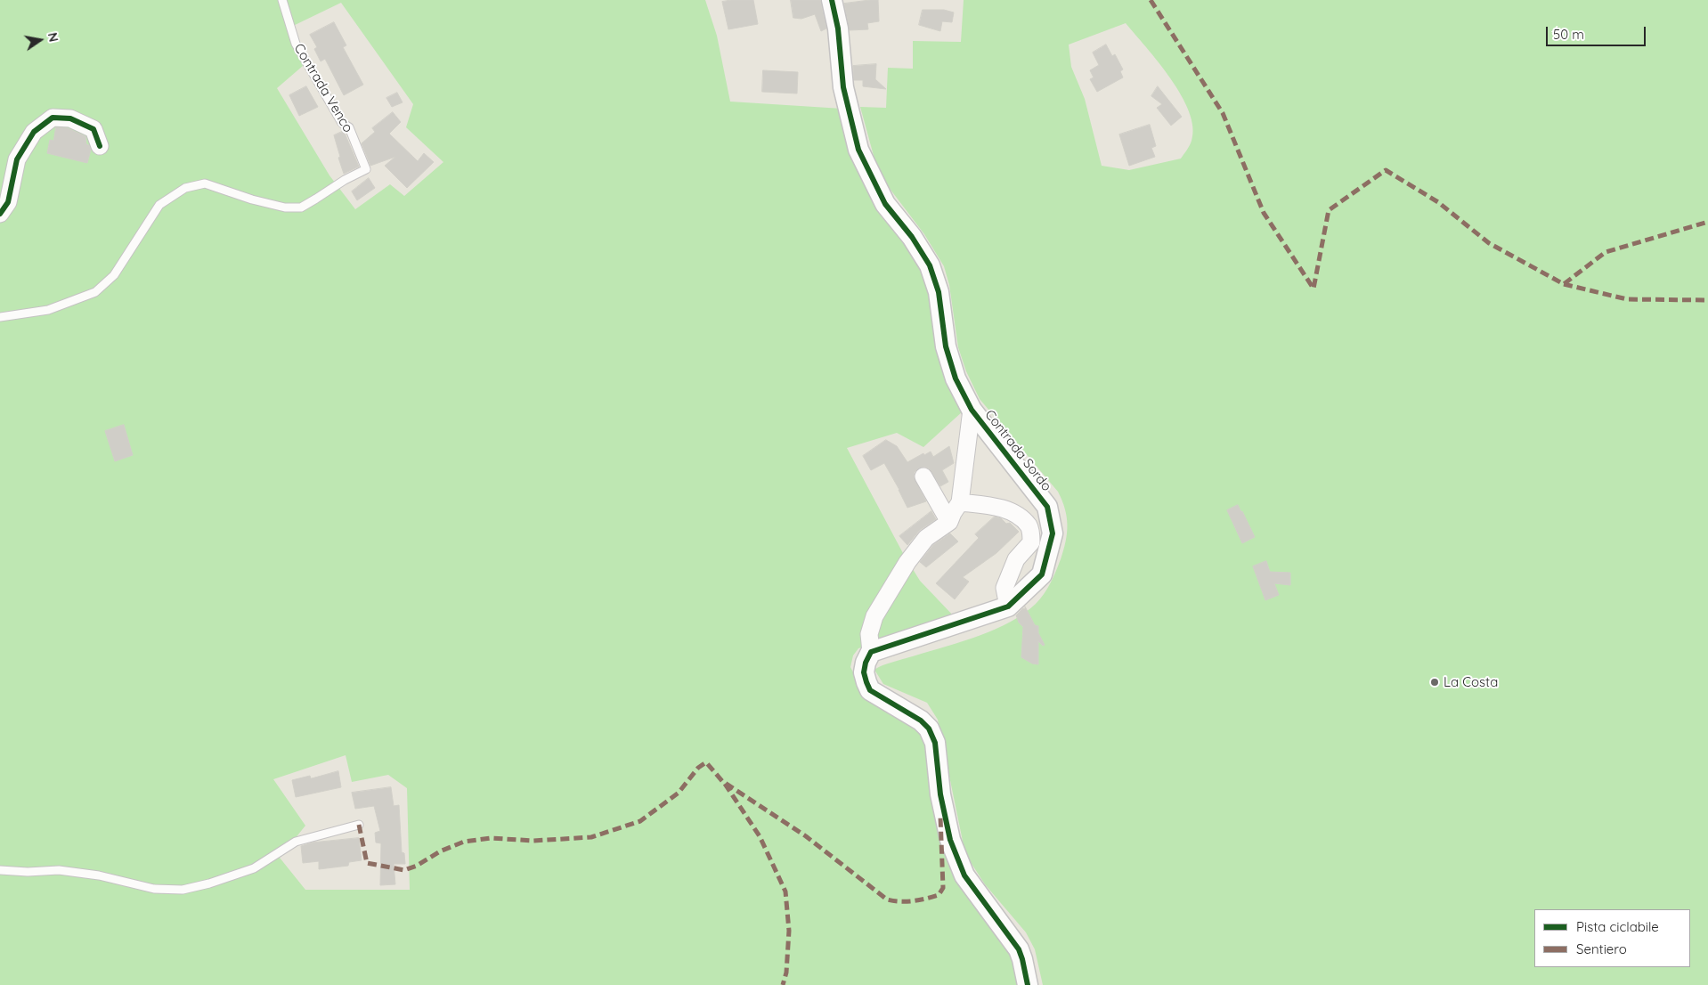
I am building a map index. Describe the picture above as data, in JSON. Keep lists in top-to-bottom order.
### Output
{
  "streets": {
    "street": ["Contrada Sordo"],
    "lane": ["Contrada Venco"]
  },
  "places": ["La Costa"],
  "legend": ["Pista ciclabile", "Sentiero"],
  "scale_bar": "50 m",
  "north": "right"
}
